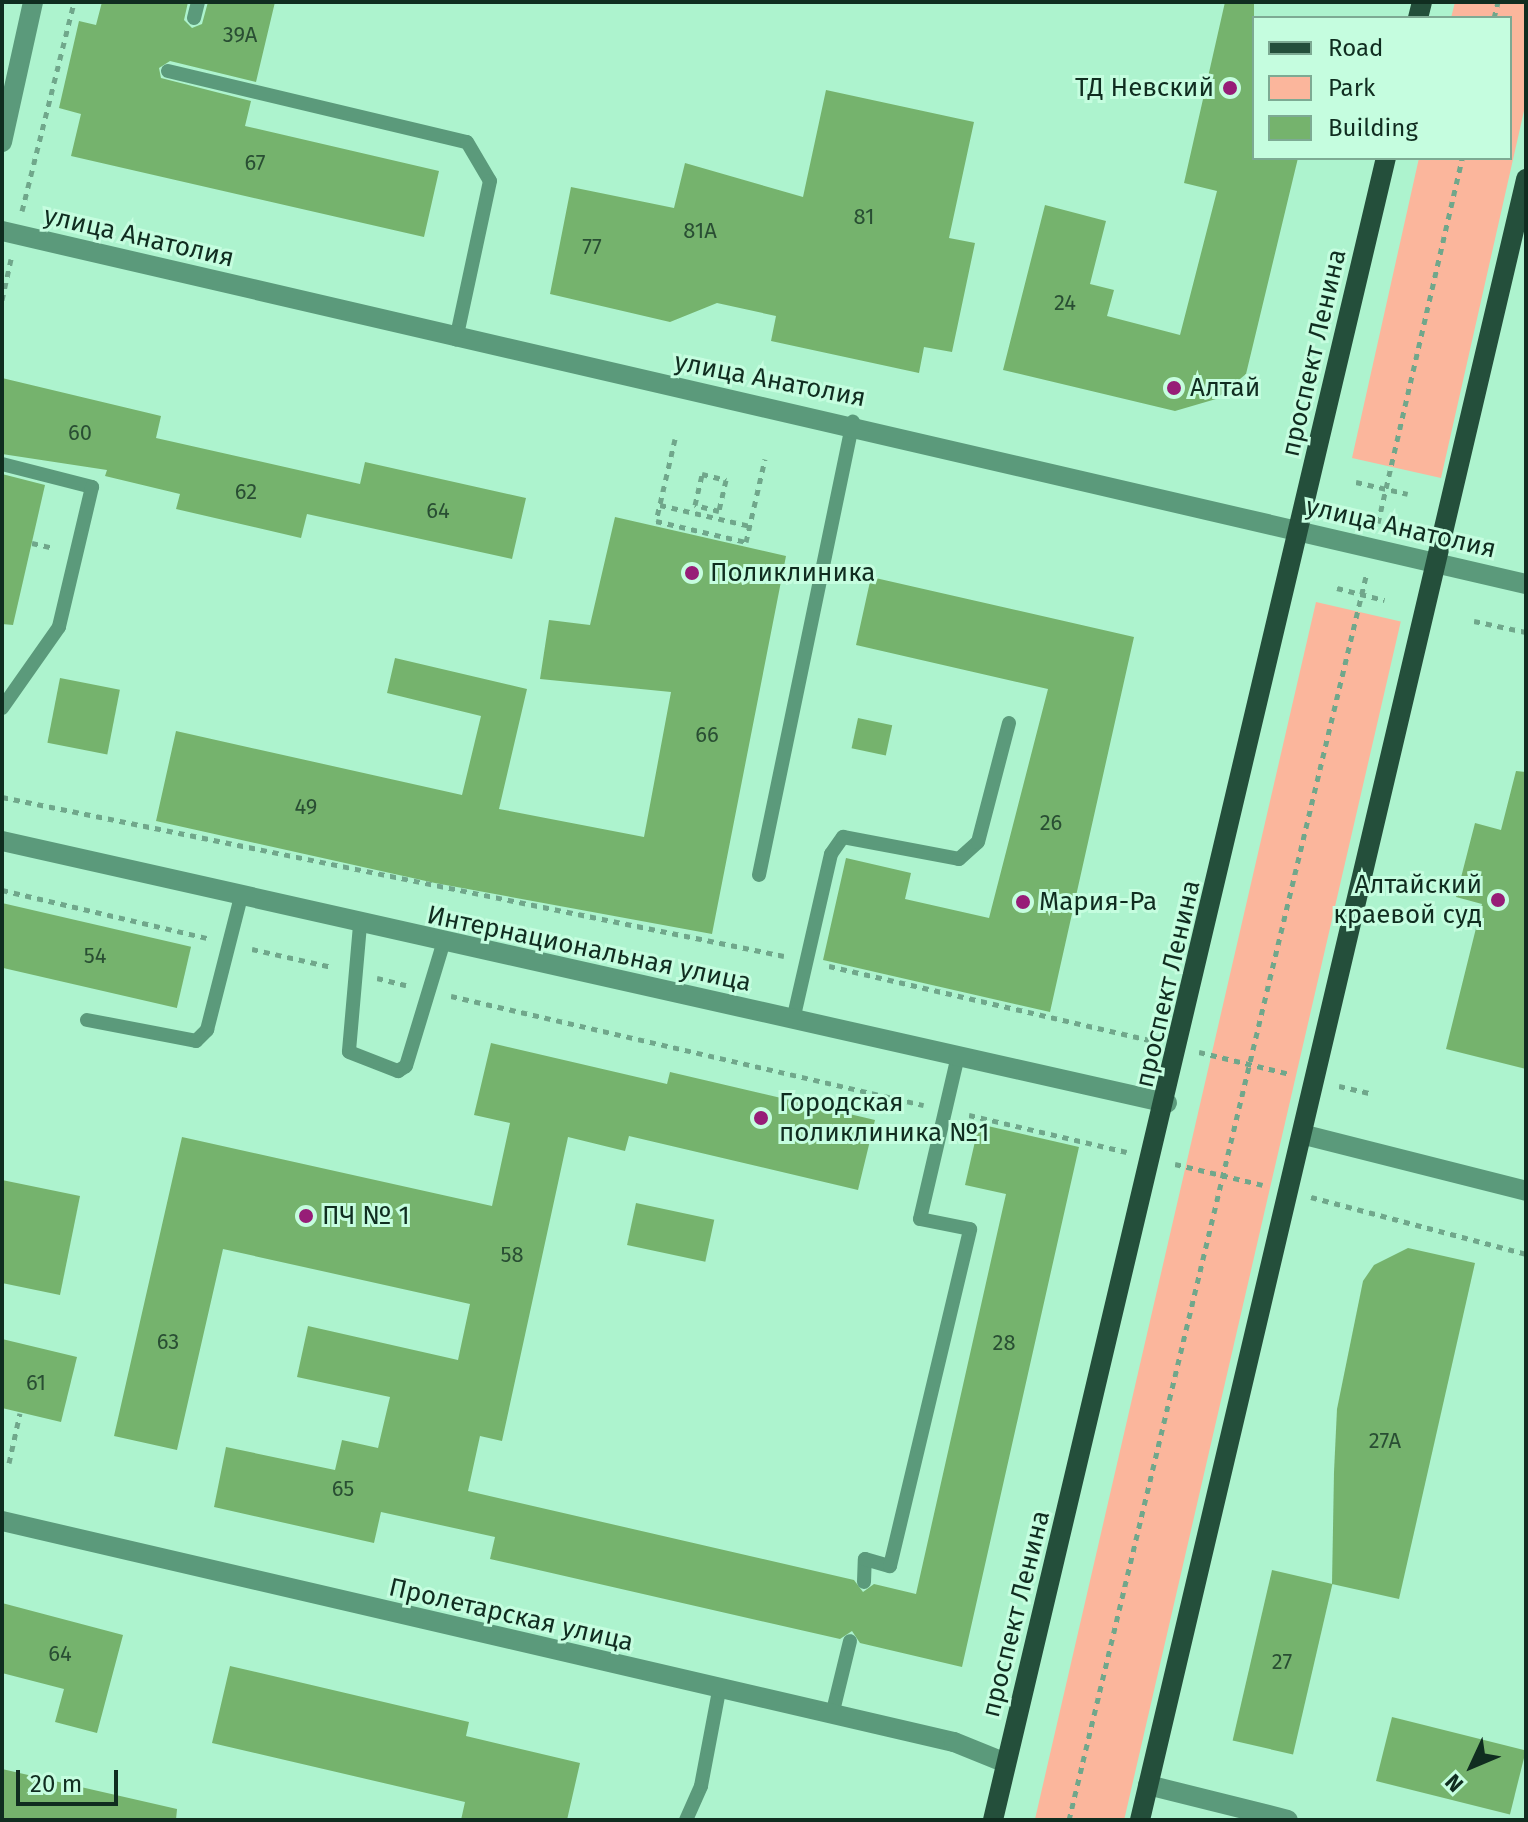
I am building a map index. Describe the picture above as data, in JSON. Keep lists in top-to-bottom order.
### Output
{
  "streets": {
    "main road": ["проспект Ленина"],
    "street": ["улица Анатолия", "Интернациональная улица", "Пролетарская улица"]
  },
  "crossings": [
    ["улица Анатолия", "проспект Ленина"],
    ["проспект Ленина", "Интернациональная улица"],
    ["проспект Ленина", "Пролетарская улица"]
  ],
  "places": [
    "ТД Невский",
    "Алтай",
    "Поликлиника",
    "Алтайский краевой суд",
    "Мария-Ра",
    "Городская поликлиника №1",
    "ПЧ № 1"
  ],
  "house_numbers": [
    "39А",
    "67",
    "81",
    "81А",
    "77",
    "24",
    "60",
    "62",
    "64",
    "66",
    "49",
    "26",
    "54",
    "58",
    "63",
    "28",
    "61",
    "27А",
    "65",
    "64",
    "27"
  ],
  "legend": ["Road", "Park", "Building"],
  "scale_bar": "20 m",
  "north": "bottom left"
}
